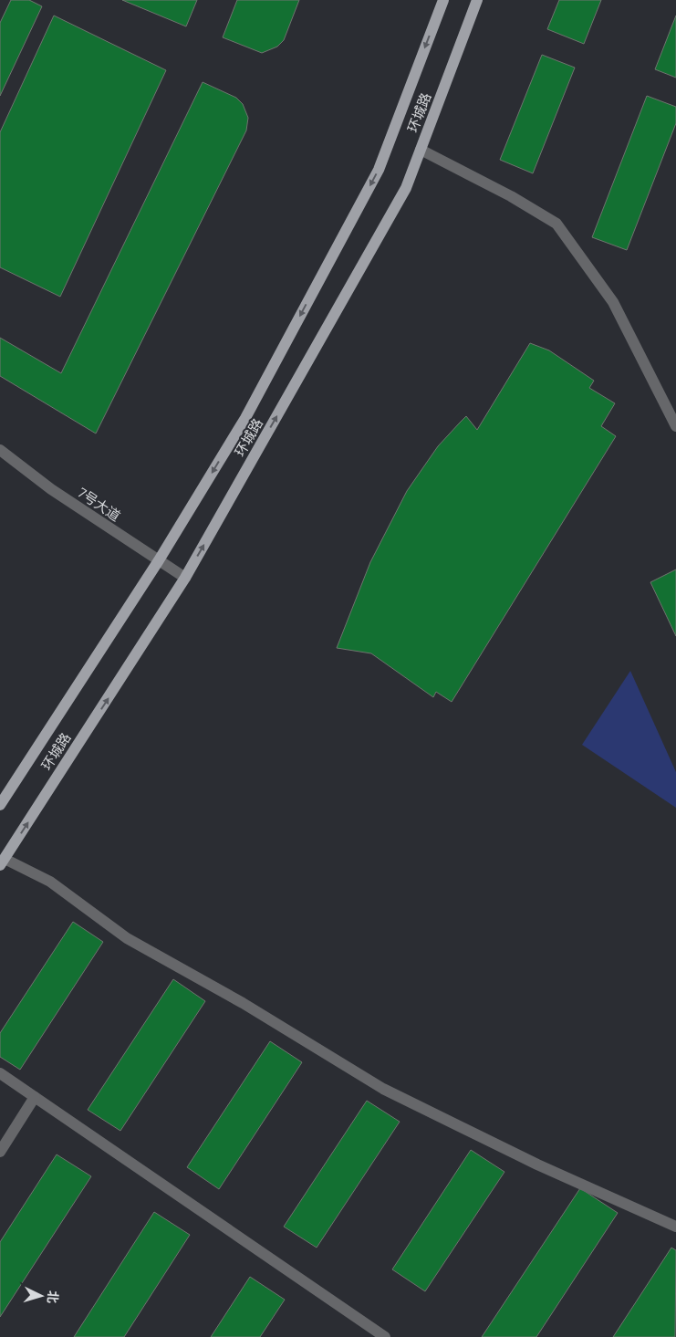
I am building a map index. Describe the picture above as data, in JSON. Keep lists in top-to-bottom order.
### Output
{
  "streets": {
    "main road": ["环城路"],
    "street": ["7号大道"]
  },
  "crossings": [
    ["环城路", "7号大道"]
  ],
  "north": "right"
}
